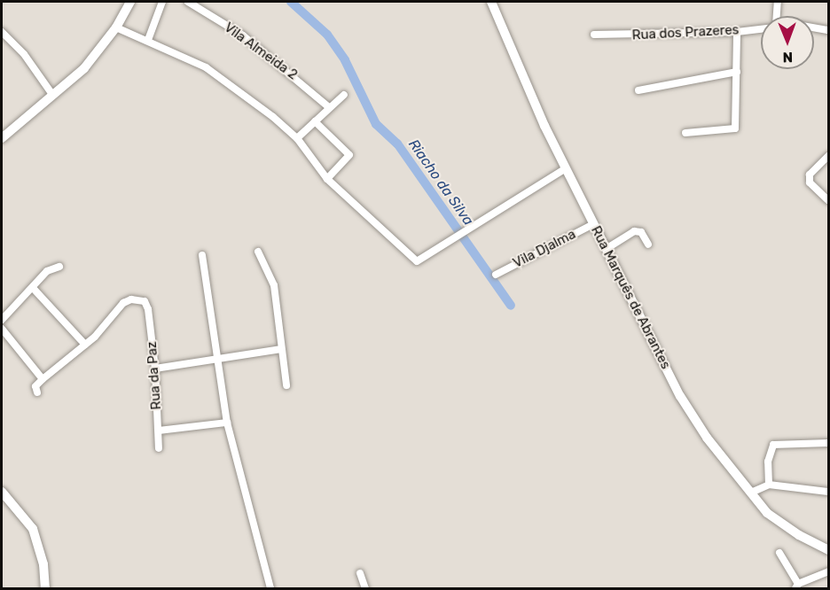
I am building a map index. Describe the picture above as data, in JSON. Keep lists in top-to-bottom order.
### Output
{
  "streets": {
    "street": [
      "Rua dos Prazeres",
      "Vila Almeida 2",
      "Vila Djalma",
      "Rua Marquês de Abrantes",
      "Rua da Paz"
    ]
  },
  "crossings": [
    ["Vila Djalma", "Rua Marquês de Abrantes"]
  ],
  "water": ["Riacho da Silva"],
  "north": "bottom"
}
